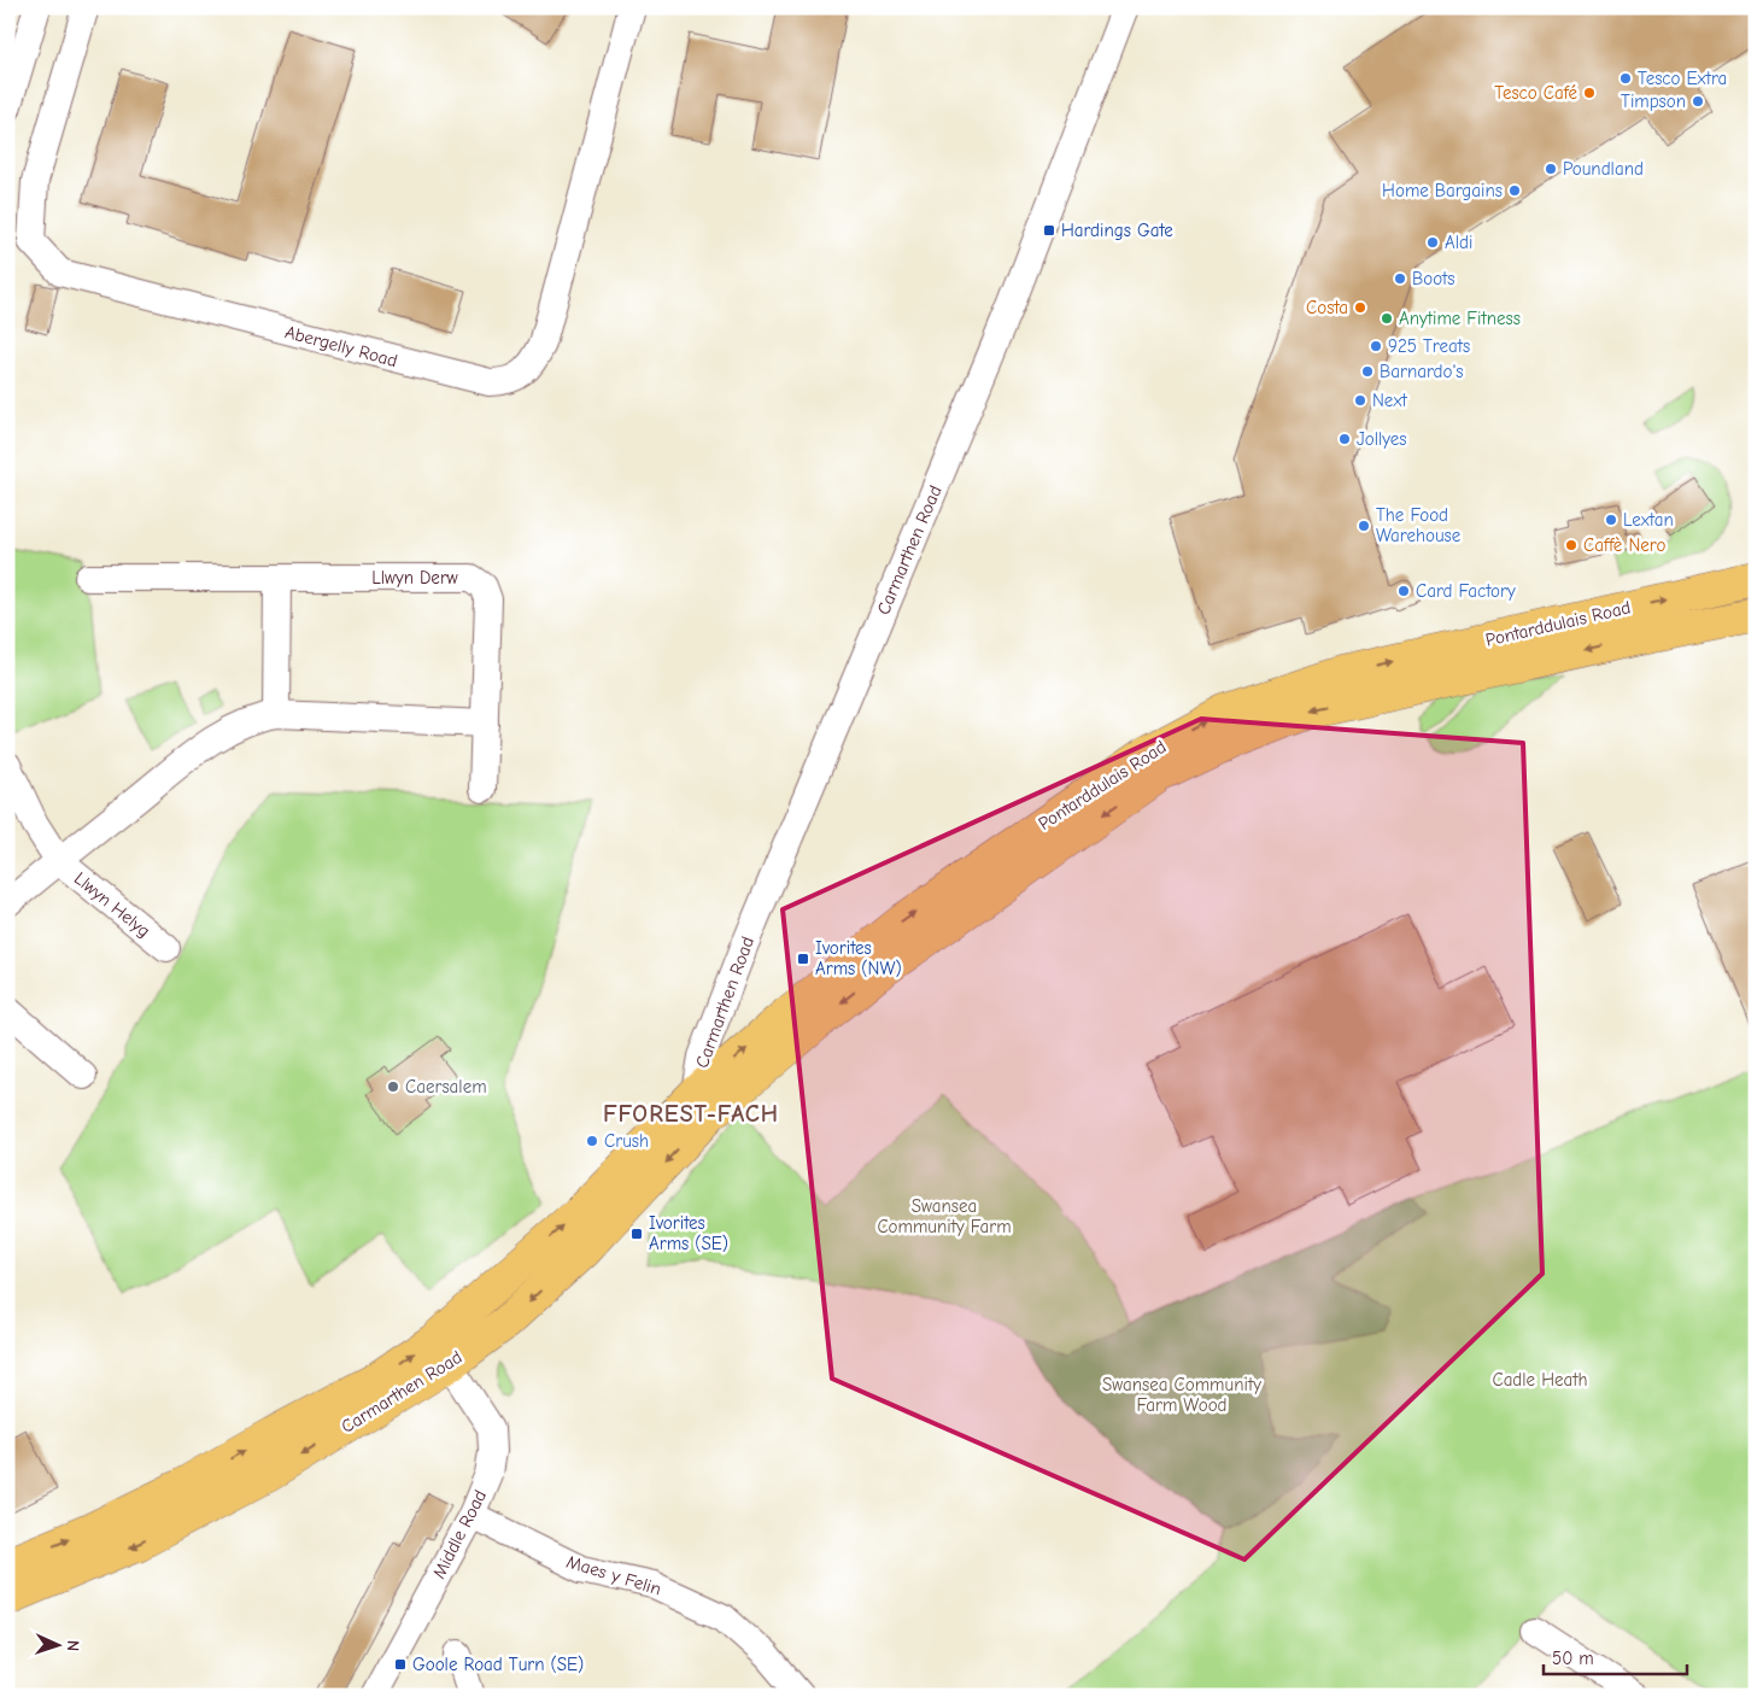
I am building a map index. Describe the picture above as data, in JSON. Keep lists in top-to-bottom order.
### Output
{
  "streets": {
    "main road": ["Carmarthen Road", "Pontarddulais Road"],
    "street": [
      "Abergelly Road",
      "Llwyn Derw",
      "Llwyn Helyg",
      "Middle Road",
      "Maes y Felin"
    ]
  },
  "crossings": [
    ["Carmarthen Road", "Pontarddulais Road"],
    ["Carmarthen Road", "Middle Road"],
    ["Middle Road", "Maes y Felin"]
  ],
  "districts": ["FFOREST-FACH"],
  "parks": ["Swansea Community Farm", "Cadle Heath", "Swansea Community Farm Wood"],
  "places": {
    "other": [
      "Tesco Extra",
      "Tesco Café",
      "Timpson",
      "Poundland",
      "Home Bargains",
      "Aldi",
      "Boots",
      "Costa",
      "Anytime Fitness",
      "925 Treats",
      "Barnardo's",
      "Next",
      "Jollyes",
      "Lextan",
      "The Food Warehouse",
      "Caffè Nero",
      "Card Factory",
      "Caersalem",
      "Crush"
    ],
    "transit": [
      "Hardings Gate",
      "Ivorites Arms (NW)",
      "Ivorites Arms (SE)",
      "Goole Road Turn (SE)"
    ]
  },
  "scale_bar": "50 m",
  "north": "right"
}
